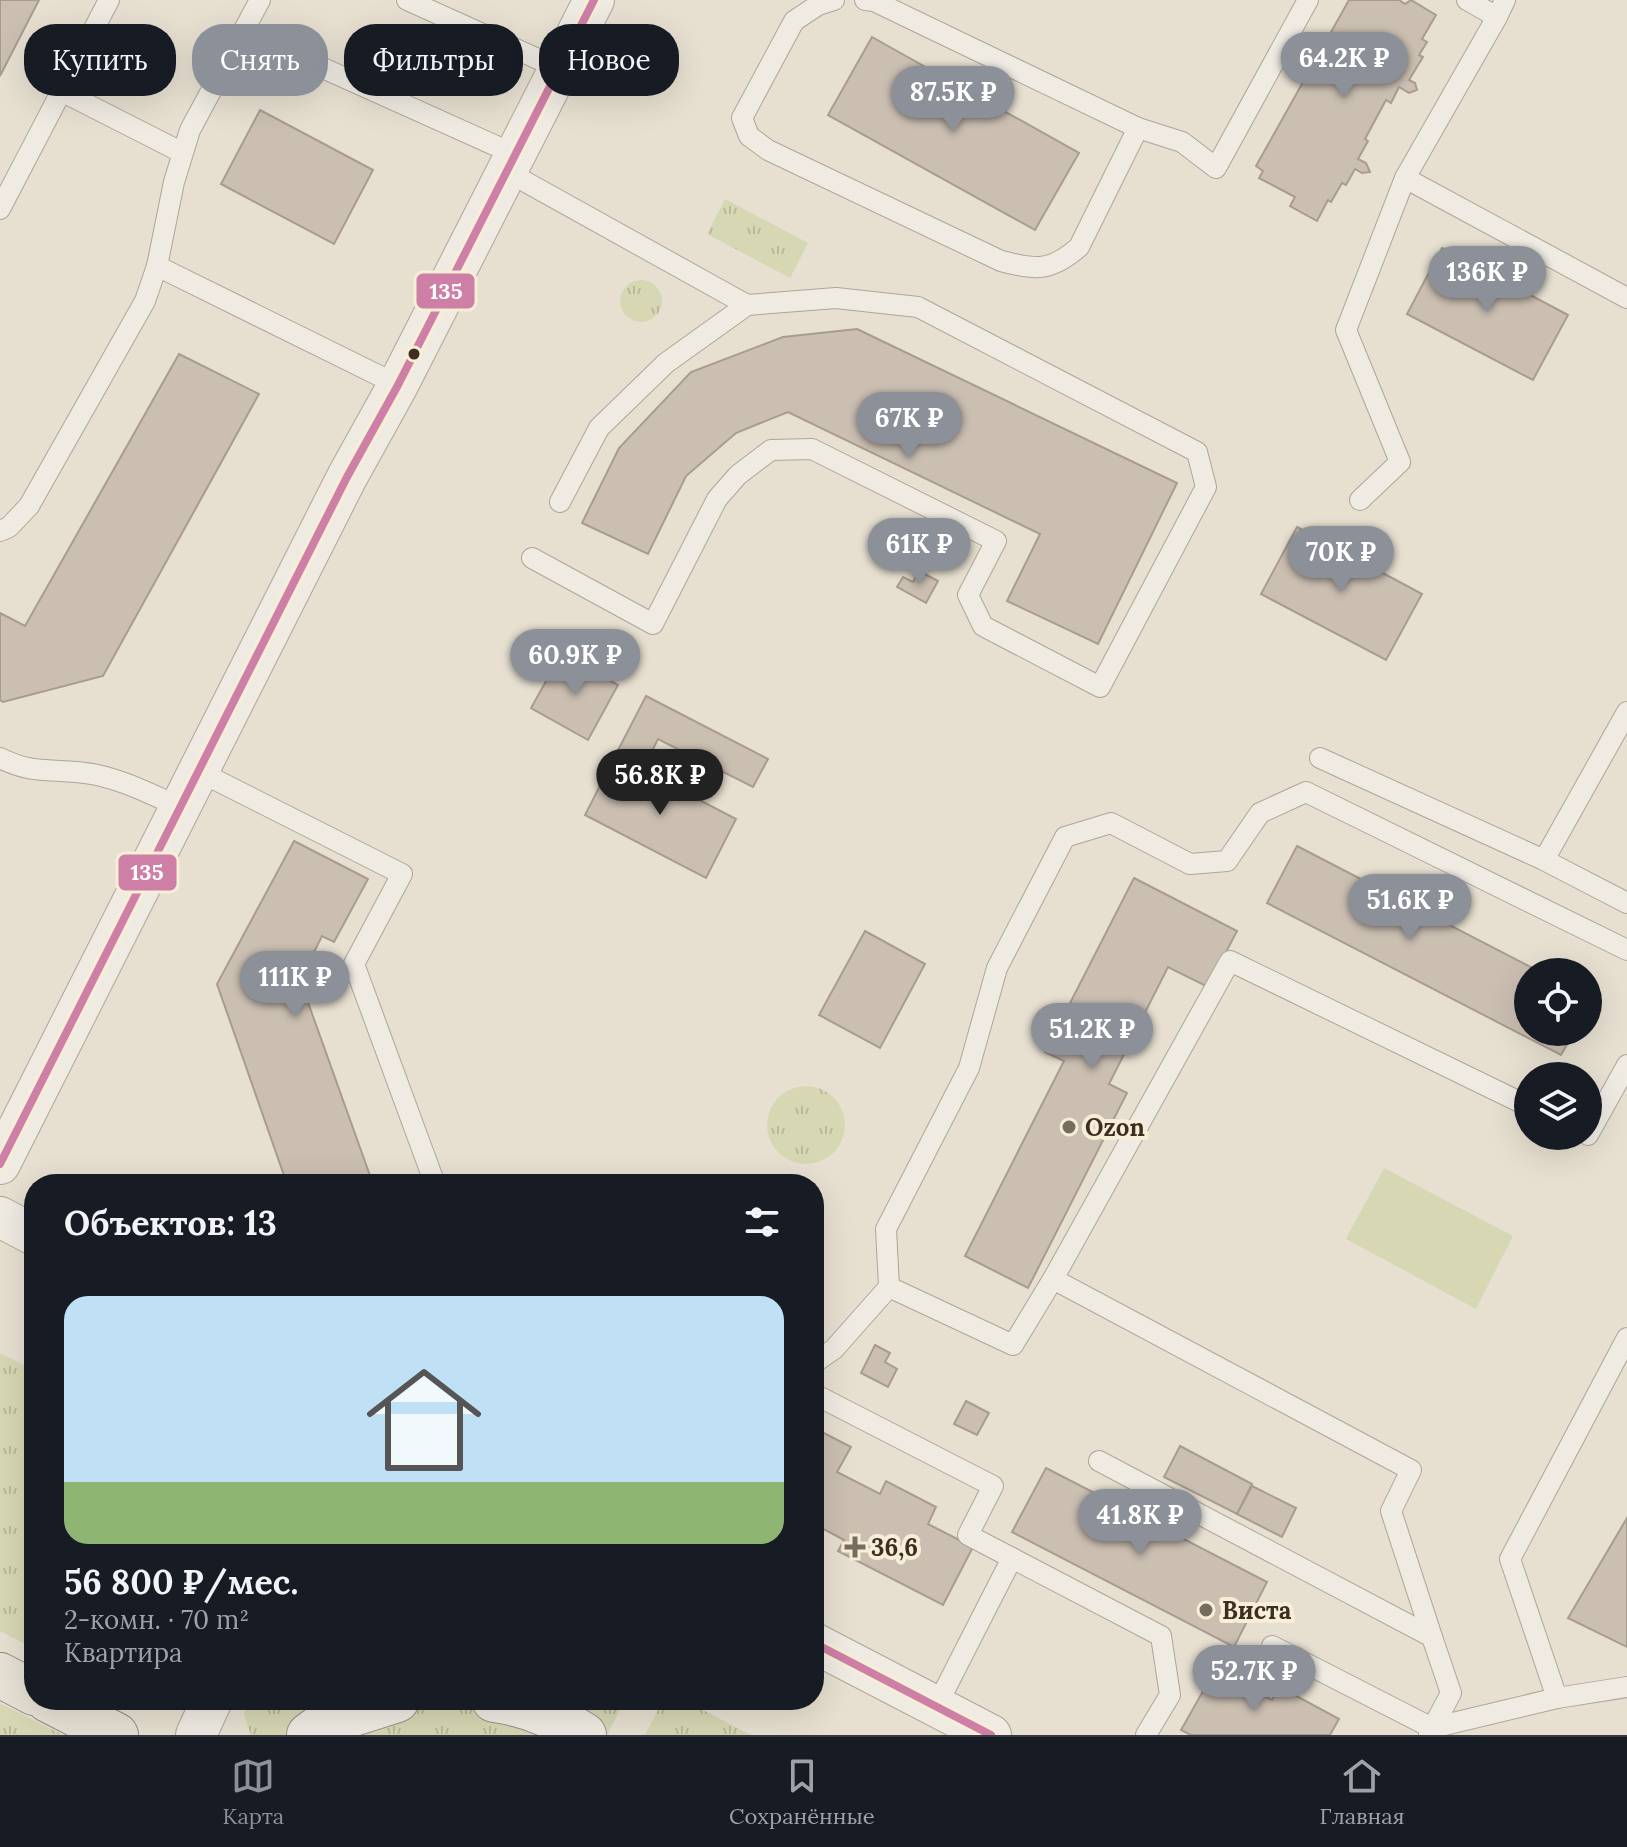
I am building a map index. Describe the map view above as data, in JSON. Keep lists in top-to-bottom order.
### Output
{
  "places": {
    "other": ["Ozon", "Виста"],
    "health": ["36,6"]
  },
  "lines": ["transit line 135"],
  "page": {
    "chip": [
      "Купить",
      "Снять",
      "Фильтры",
      "Новое"
    ],
    "price": [
      "64.2K ₽",
      "87.5K ₽",
      "136K ₽",
      "67K ₽",
      "61K ₽",
      "70K ₽",
      "60.9K ₽",
      "56.8K ₽",
      "51.6K ₽",
      "111K ₽",
      "51.2K ₽",
      "41.8K ₽",
      "52.7K ₽"
    ],
    "heading": "Объектов: 13",
    "list": [
      {
        "name": "56 800 ₽/мес.",
        "note": "2-комн. · 70 m² · Квартира"
      }
    ],
    "tabs": ["Карта", "Сохранённые", "Главная"]
  }
}
